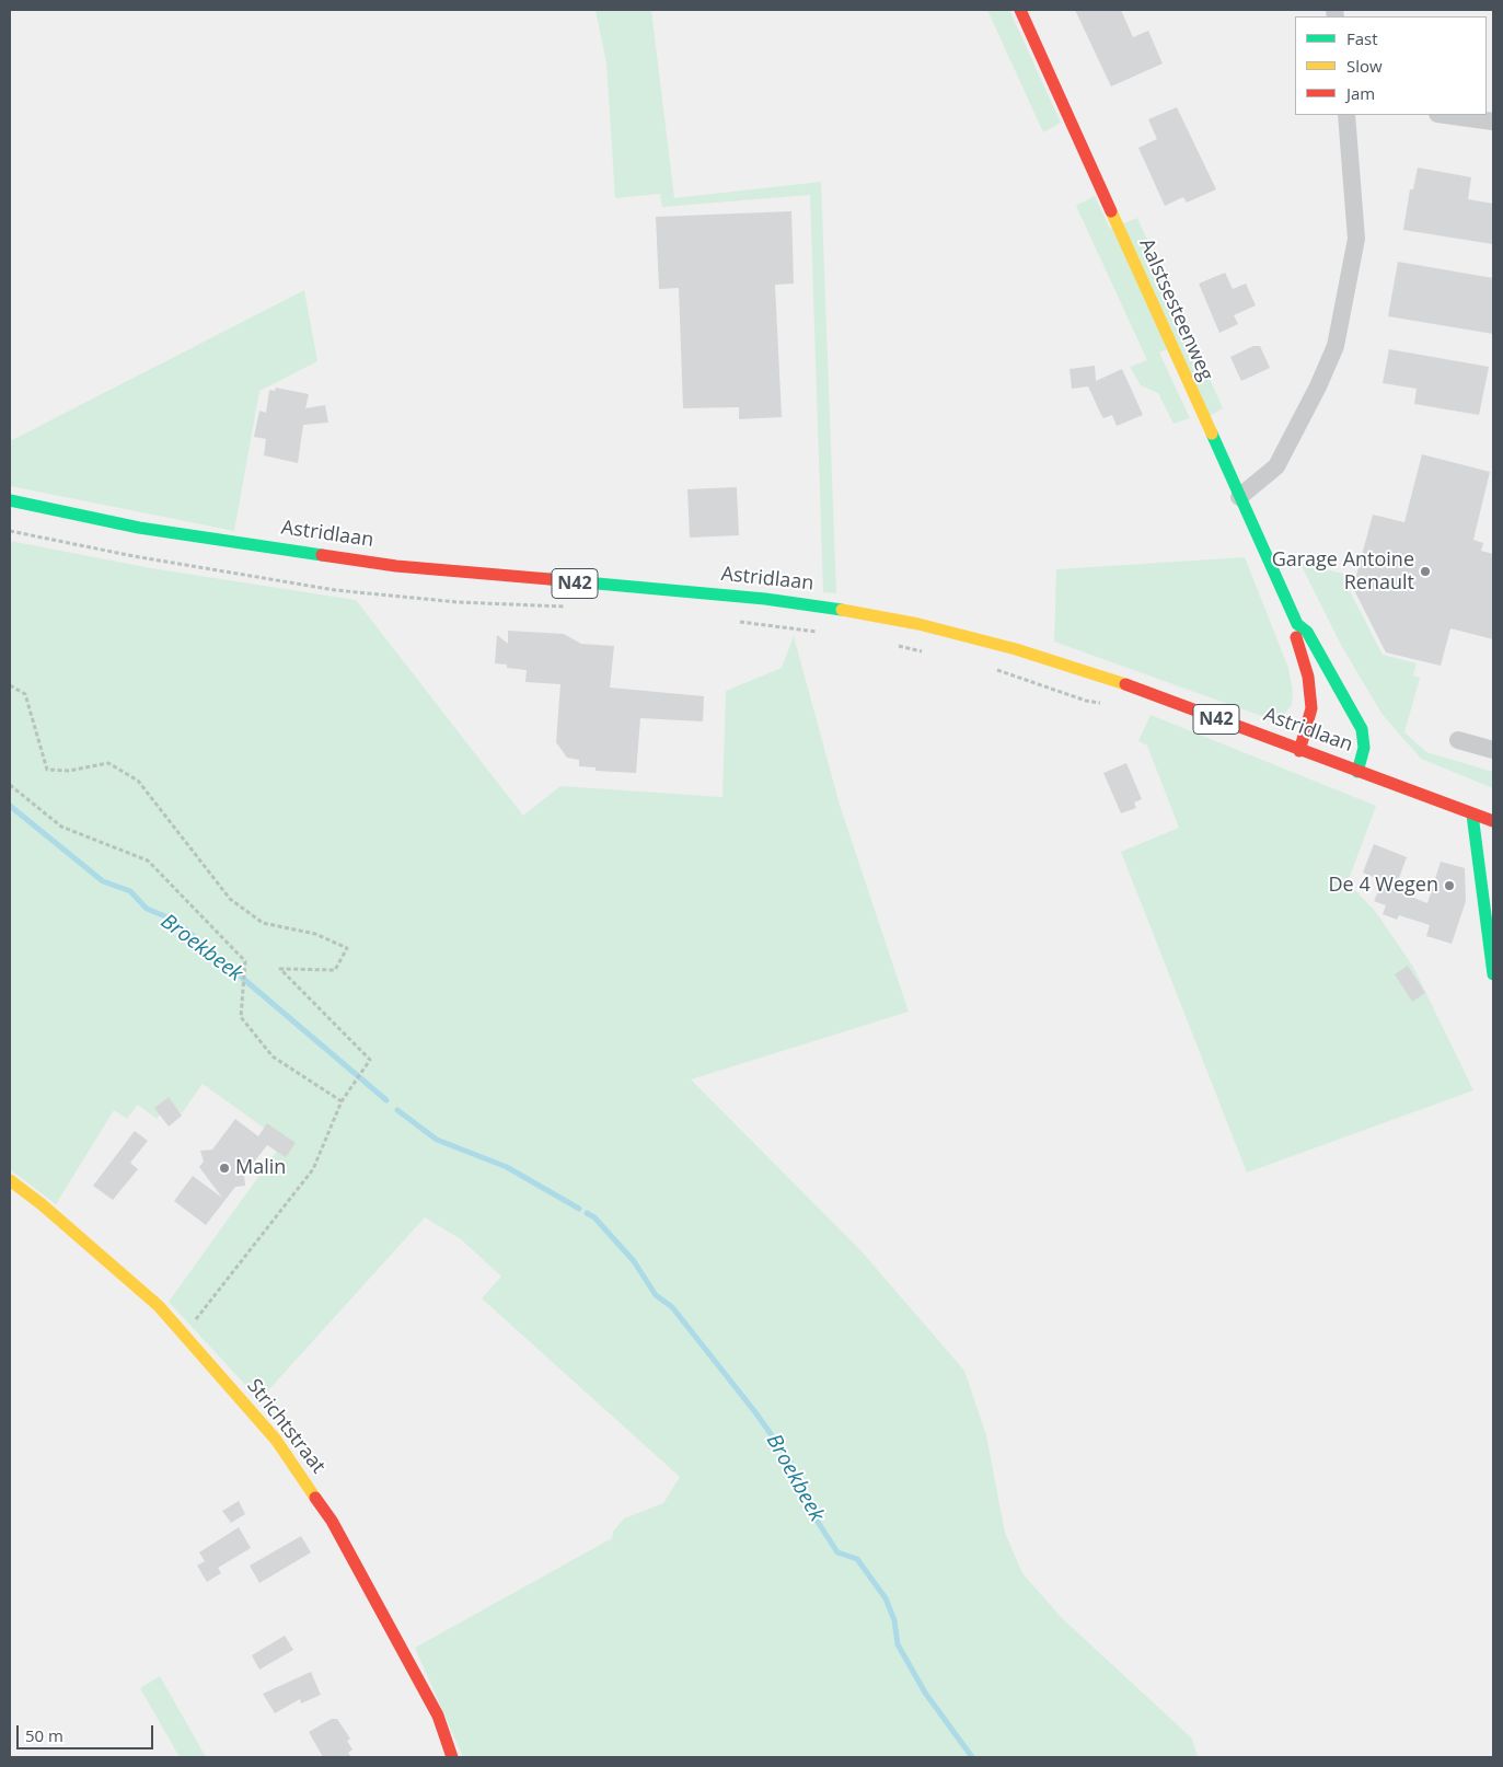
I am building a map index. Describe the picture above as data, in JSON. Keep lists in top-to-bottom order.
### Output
{
  "streets": {
    "main road": [
      "Aalstsesteenweg",
      "Astridlaan",
      "N42",
      "Strichtstraat"
    ]
  },
  "crossings": [
    ["Aalstsesteenweg", "Astridlaan"]
  ],
  "water": ["Broekbeek"],
  "places": ["Garage Antoine Renault", "De 4 Wegen", "Malin"],
  "legend": ["Fast", "Slow", "Jam"],
  "scale_bar": "50 m"
}
